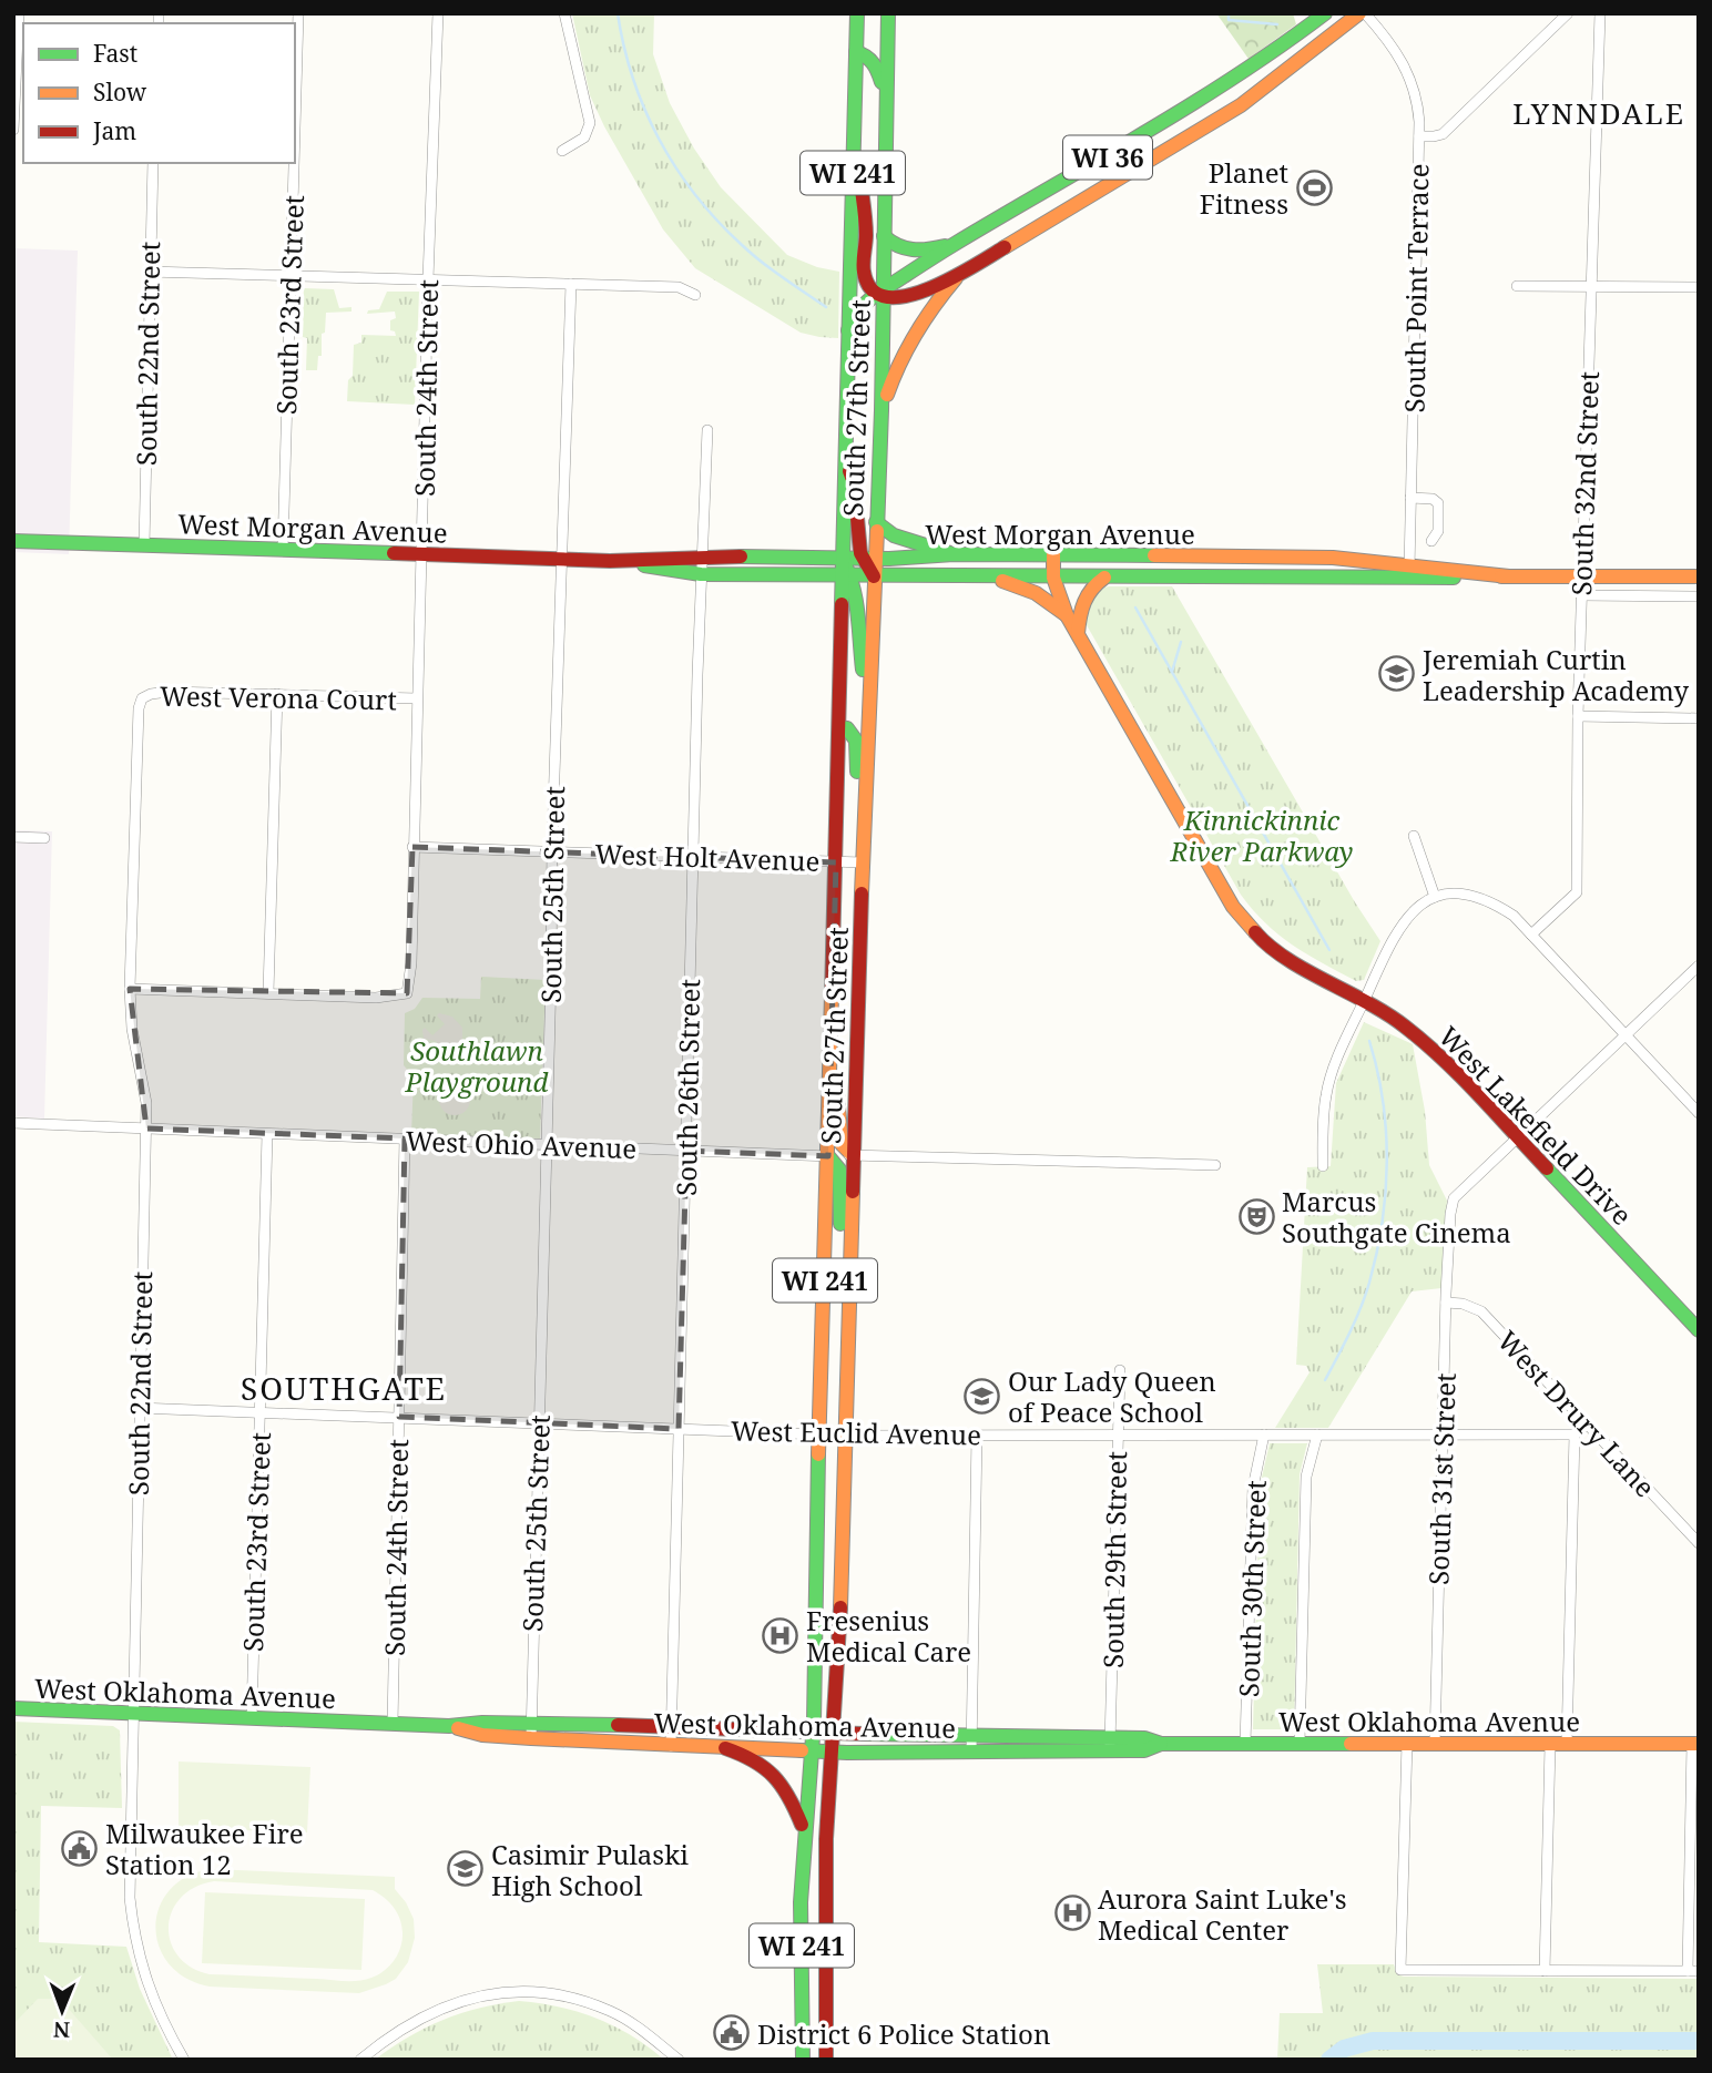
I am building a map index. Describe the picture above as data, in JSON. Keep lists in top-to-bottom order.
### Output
{
  "streets": {
    "main road": [
      "WI 36",
      "WI 241",
      "South 27th Street",
      "West Morgan Avenue",
      "West Lakefield Drive",
      "West Oklahoma Avenue"
    ],
    "street": [
      "South Point Terrace",
      "South 23rd Street",
      "South 22nd Street",
      "South 24th Street",
      "South 32nd Street",
      "West Verona Court",
      "West Holt Avenue",
      "South 25th Street",
      "South 26th Street",
      "West Ohio Avenue",
      "West Drury Lane",
      "West Euclid Avenue",
      "South 31st Street",
      "South 29th Street",
      "South 30th Street"
    ]
  },
  "crossings": [
    ["WI 36", "South Point Terrace"],
    ["WI 36", "South 27th Street"],
    ["South Point Terrace", "West Morgan Avenue"],
    ["South 23rd Street", "West Morgan Avenue"],
    ["South 23rd Street", "West Ohio Avenue"],
    ["South 23rd Street", "West Euclid Avenue"],
    ["South 23rd Street", "West Oklahoma Avenue"],
    ["South 22nd Street", "West Morgan Avenue"],
    ["South 22nd Street", "West Verona Court"],
    ["South 22nd Street", "West Ohio Avenue"],
    ["South 22nd Street", "West Euclid Avenue"],
    ["South 22nd Street", "West Oklahoma Avenue"],
    ["South 24th Street", "West Morgan Avenue"],
    ["South 24th Street", "West Verona Court"],
    ["South 24th Street", "West Holt Avenue"],
    ["South 24th Street", "West Ohio Avenue"],
    ["South 24th Street", "West Euclid Avenue"],
    ["South 24th Street", "West Oklahoma Avenue"],
    ["South 27th Street", "West Morgan Avenue"],
    ["South 27th Street", "West Holt Avenue"],
    ["South 27th Street", "West Ohio Avenue"],
    ["South 27th Street", "West Euclid Avenue"],
    ["South 27th Street", "West Oklahoma Avenue"],
    ["South 32nd Street", "West Morgan Avenue"],
    ["West Morgan Avenue", "South 25th Street"],
    ["West Morgan Avenue", "South 26th Street"],
    ["West Morgan Avenue", "West Lakefield Drive"],
    ["West Holt Avenue", "South 25th Street"],
    ["West Holt Avenue", "South 26th Street"],
    ["South 25th Street", "West Ohio Avenue"],
    ["South 25th Street", "West Euclid Avenue"],
    ["South 25th Street", "West Oklahoma Avenue"],
    ["South 26th Street", "West Ohio Avenue"],
    ["South 26th Street", "West Euclid Avenue"],
    ["South 26th Street", "West Oklahoma Avenue"],
    ["West Lakefield Drive", "South 31st Street"],
    ["West Drury Lane", "South 31st Street"],
    ["West Euclid Avenue", "South 31st Street"],
    ["West Euclid Avenue", "South 29th Street"],
    ["West Euclid Avenue", "South 30th Street"],
    ["South 31st Street", "West Oklahoma Avenue"],
    ["South 29th Street", "West Oklahoma Avenue"],
    ["South 30th Street", "West Oklahoma Avenue"]
  ],
  "districts": ["LYNNDALE", "SOUTHGATE"],
  "parks": ["Kinnickinnic River Parkway", "Southlawn Playground"],
  "places": {
    "sports": ["Planet Fitness"],
    "school or university": ["Jeremiah Curtin Leadership Academy", "Our Lady Queen of Peace School", "Casimir Pulaski High School"],
    "theatre": ["Marcus Southgate Cinema"],
    "hospital": ["Fresenius Medical Care", "Aurora Saint Luke's Medical Center"],
    "public building": ["Milwaukee Fire Station 12", "District 6 Police Station"]
  },
  "legend": ["Fast", "Slow", "Jam"],
  "north": "bottom"
}
